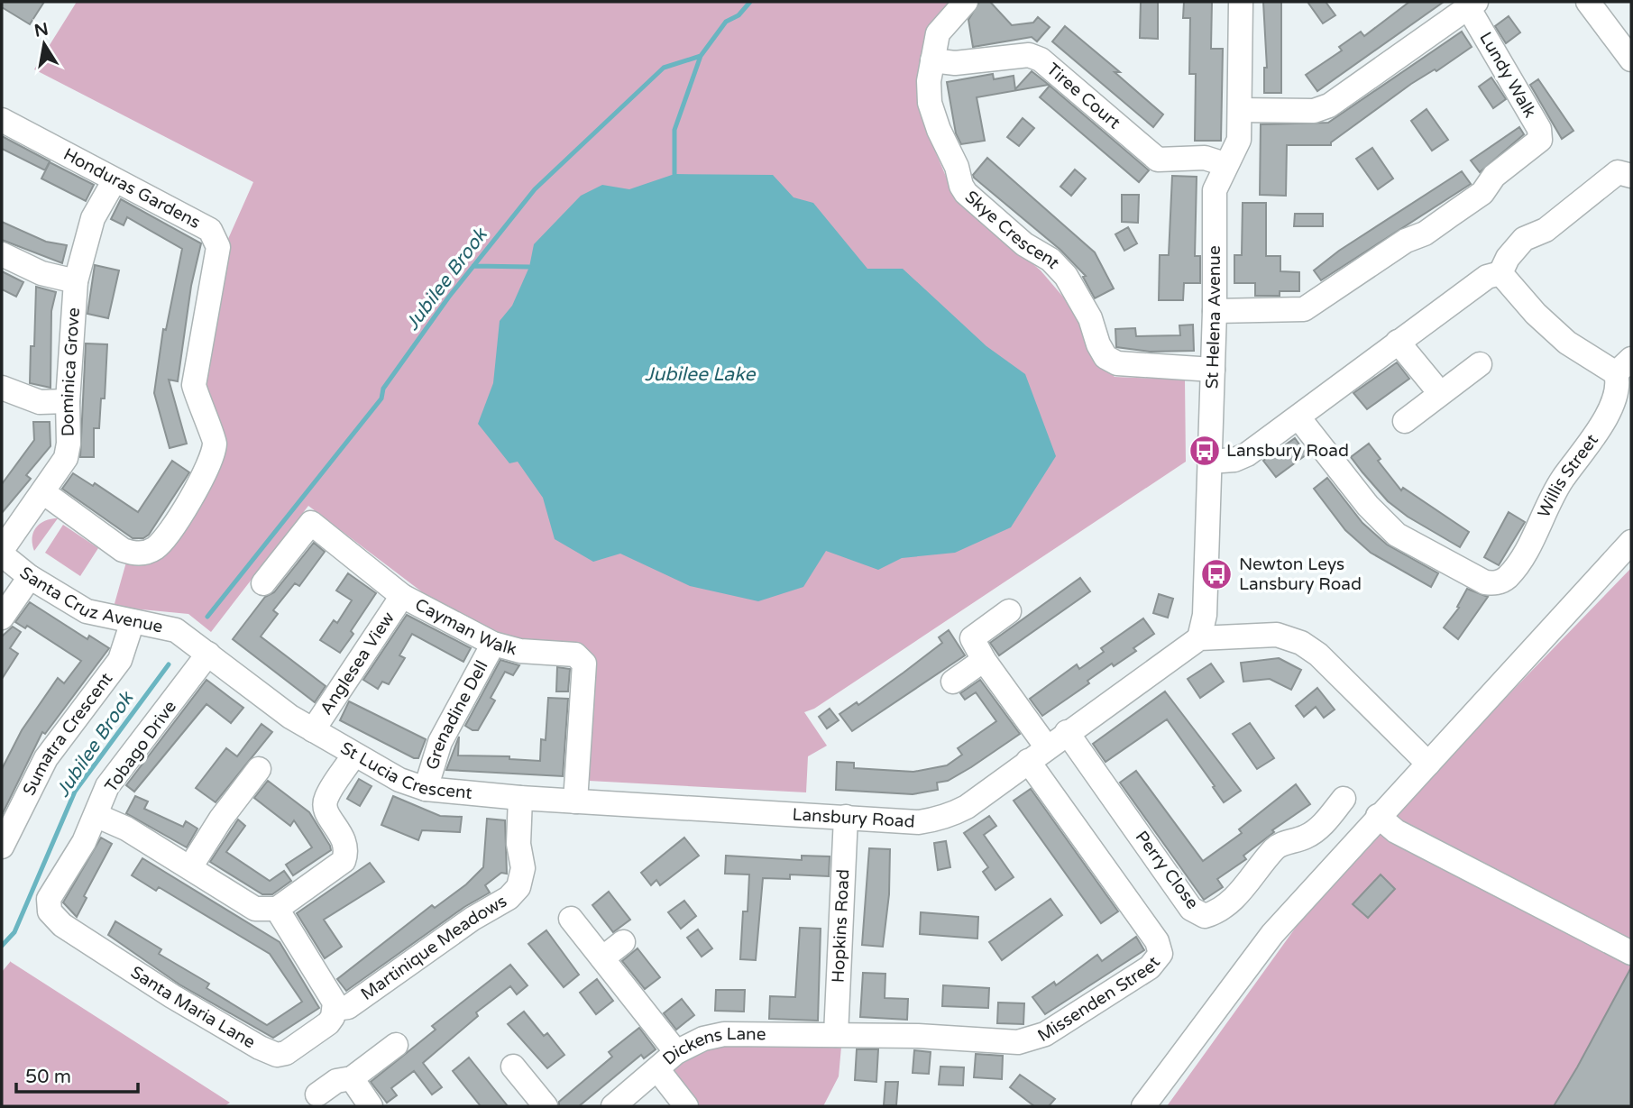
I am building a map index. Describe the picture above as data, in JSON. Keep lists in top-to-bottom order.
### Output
{
  "streets": {
    "street": [
      "Lundy Walk",
      "Tiree Court",
      "Honduras Gardens",
      "Skye Crescent",
      "St Helena Avenue",
      "Dominica Grove",
      "Willis Street",
      "Santa Cruz Avenue",
      "Cayman Walk",
      "Anglesea View",
      "Grenadine Dell",
      "Sumatra Crescent",
      "Tobago Drive",
      "St Lucia Crescent",
      "Lansbury Road",
      "Perry Close",
      "Hopkins Road",
      "Martinique Meadows",
      "Missenden Street",
      "Santa Maria Lane",
      "Dickens Lane"
    ]
  },
  "crossings": [
    ["Lundy Walk", "St Helena Avenue"],
    ["Tiree Court", "Skye Crescent"],
    ["Tiree Court", "St Helena Avenue"],
    ["Honduras Gardens", "Dominica Grove"],
    ["Skye Crescent", "St Helena Avenue"],
    ["St Helena Avenue", "Lansbury Road"],
    ["Dominica Grove", "Santa Cruz Avenue"],
    ["Santa Cruz Avenue", "Sumatra Crescent"],
    ["Santa Cruz Avenue", "St Lucia Crescent"],
    ["Cayman Walk", "Anglesea View"],
    ["Cayman Walk", "Grenadine Dell"],
    ["Cayman Walk", "St Lucia Crescent"],
    ["Anglesea View", "St Lucia Crescent"],
    ["Grenadine Dell", "St Lucia Crescent"],
    ["Tobago Drive", "St Lucia Crescent"],
    ["Tobago Drive", "Santa Maria Lane"],
    ["St Lucia Crescent", "Lansbury Road"],
    ["St Lucia Crescent", "Martinique Meadows"],
    ["Lansbury Road", "Perry Close"],
    ["Lansbury Road", "Hopkins Road"],
    ["Lansbury Road", "Missenden Street"],
    ["Hopkins Road", "Missenden Street"],
    ["Hopkins Road", "Dickens Lane"],
    ["Martinique Meadows", "Santa Maria Lane"],
    ["Missenden Street", "Dickens Lane"]
  ],
  "water": ["Jubilee Brook", "Jubilee Lake"],
  "places": {
    "bus stop": ["Lansbury Road", "Newton Leys Lansbury Road"]
  },
  "scale_bar": "50 m",
  "north": "top"
}
